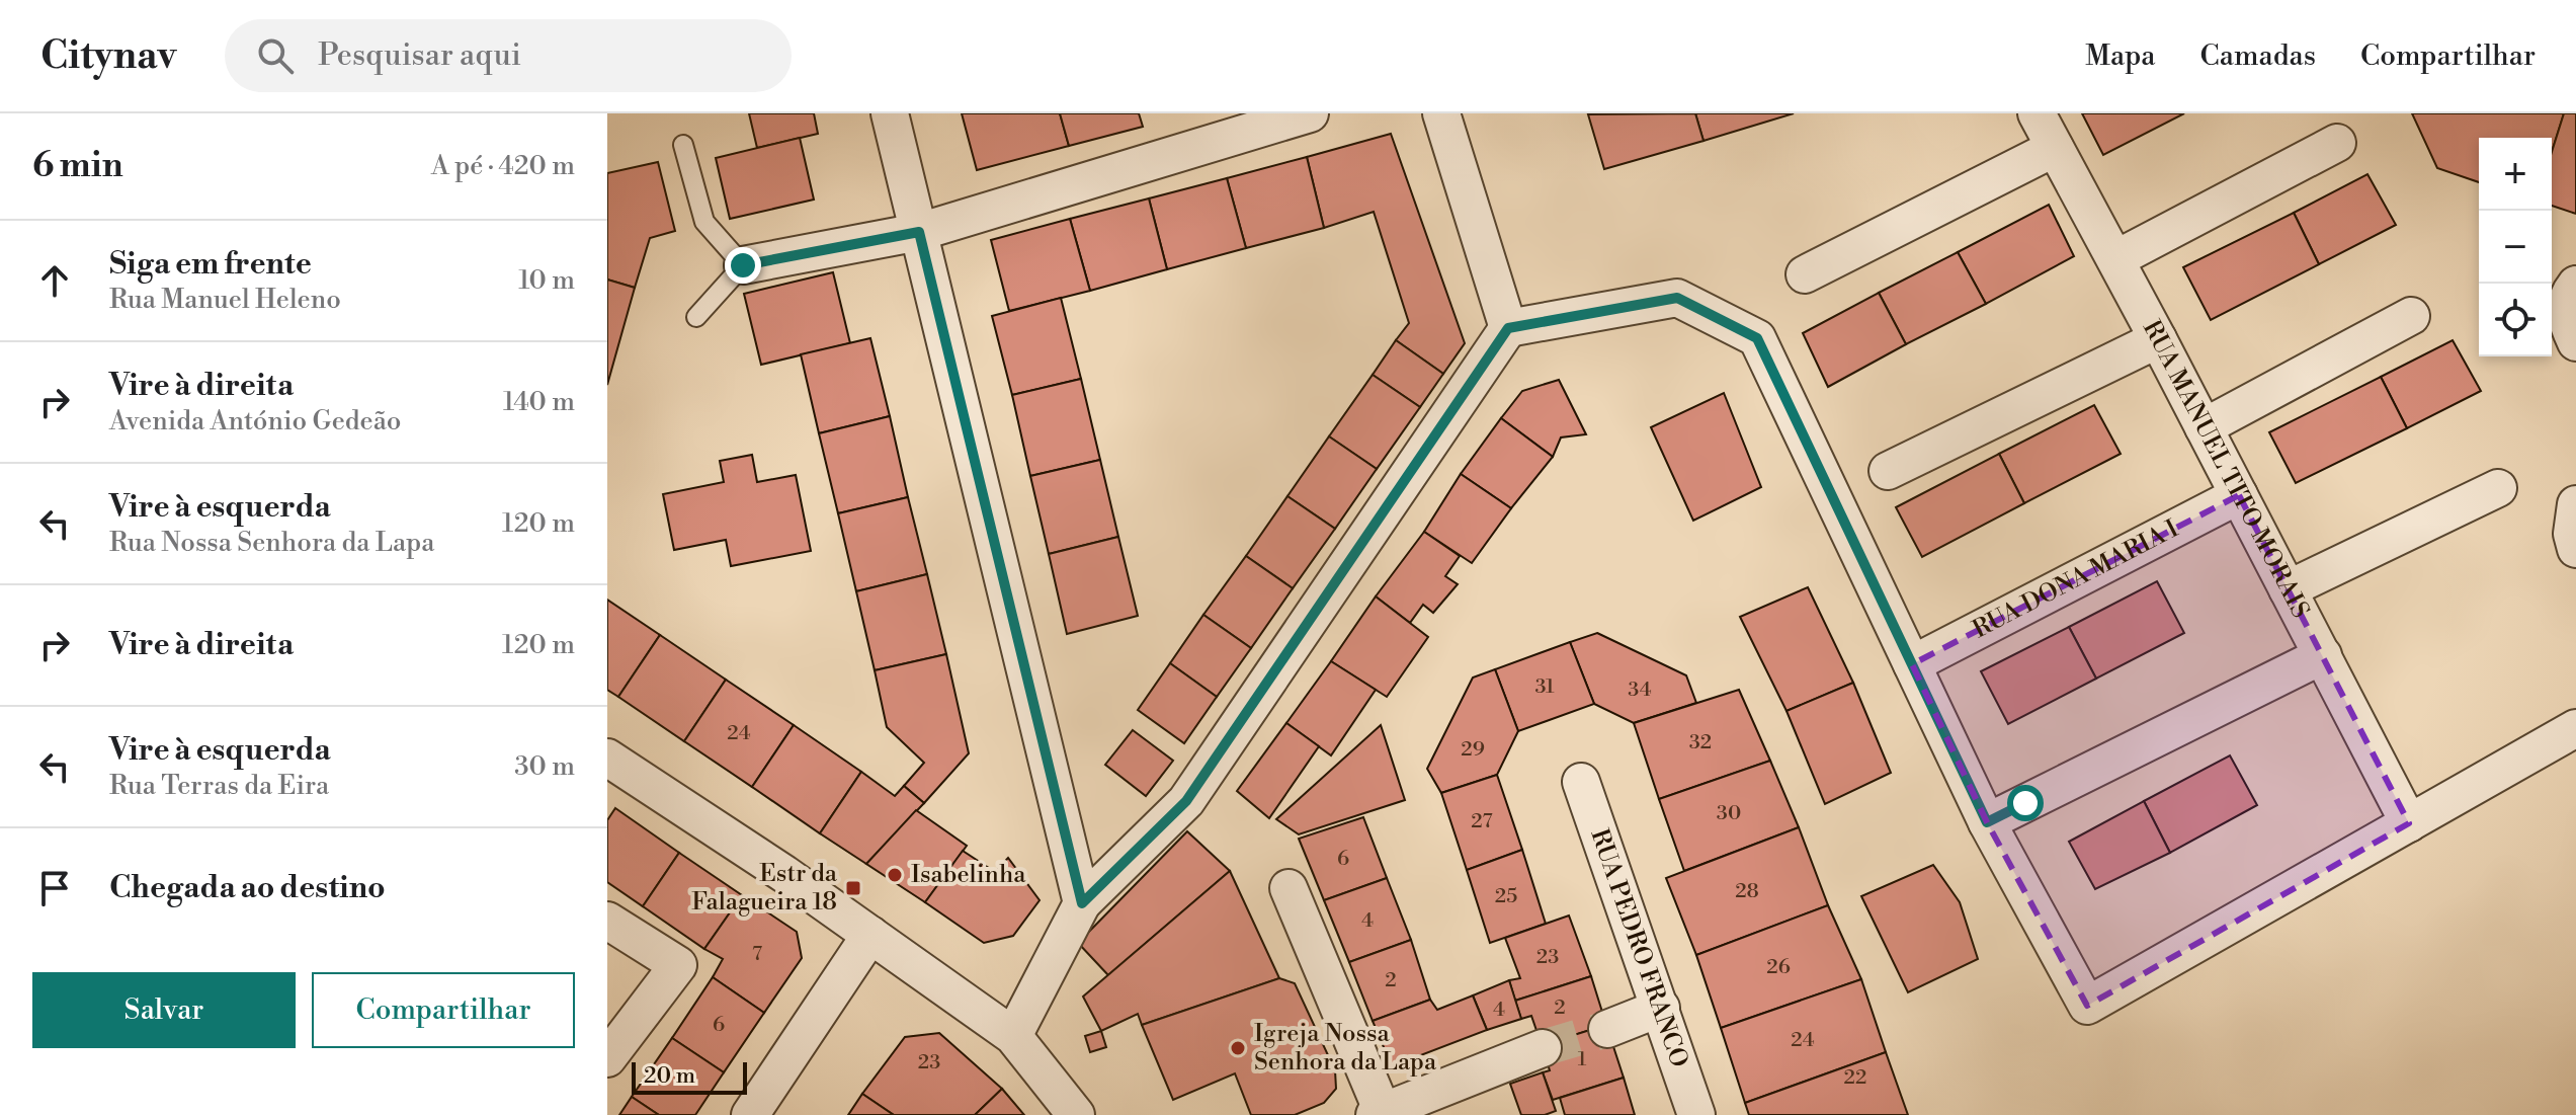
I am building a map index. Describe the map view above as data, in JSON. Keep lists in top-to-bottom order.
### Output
{
  "streets": {
    "street": ["RUA MANUEL TITO MORAIS", "RUA DONA MARIA I", "RUA PEDRO FRANCO"]
  },
  "crossings": [
    ["RUA MANUEL TITO MORAIS", "RUA DONA MARIA I"]
  ],
  "places": {
    "other": ["Isabelinha", "Igreja Nossa Senhora da Lapa"],
    "transit": ["Estr da Falagueira 18"]
  },
  "house_numbers": [
    "31",
    "34",
    "24",
    "32",
    "29",
    "30",
    "27",
    "6",
    "28",
    "25",
    "4",
    "7",
    "23",
    "26",
    "2",
    "2",
    "4",
    "6",
    "24",
    "1",
    "23",
    "22"
  ],
  "scale_bar": "20 m",
  "page": {
    "header": "Citynav",
    "search": "Pesquisar aqui",
    "nav": ["Mapa", "Camadas", "Compartilhar"],
    "heading": ["6 min", "A pé · 420 m"],
    "map_buttons": ["+", "−"],
    "list": [
      ["Siga em frente", "Rua Manuel Heleno", "10 m"],
      ["Vire à direita", "Avenida António Gedeão", "140 m"],
      ["Vire à esquerda", "Rua Nossa Senhora da Lapa", "120 m"],
      ["Vire à direita", "120 m"],
      ["Vire à esquerda", "Rua Terras da Eira", "30 m"],
      "Chegada ao destino"
    ],
    "buttons": ["Salvar", "Compartilhar"],
    "scale": "20 m"
  }
}
